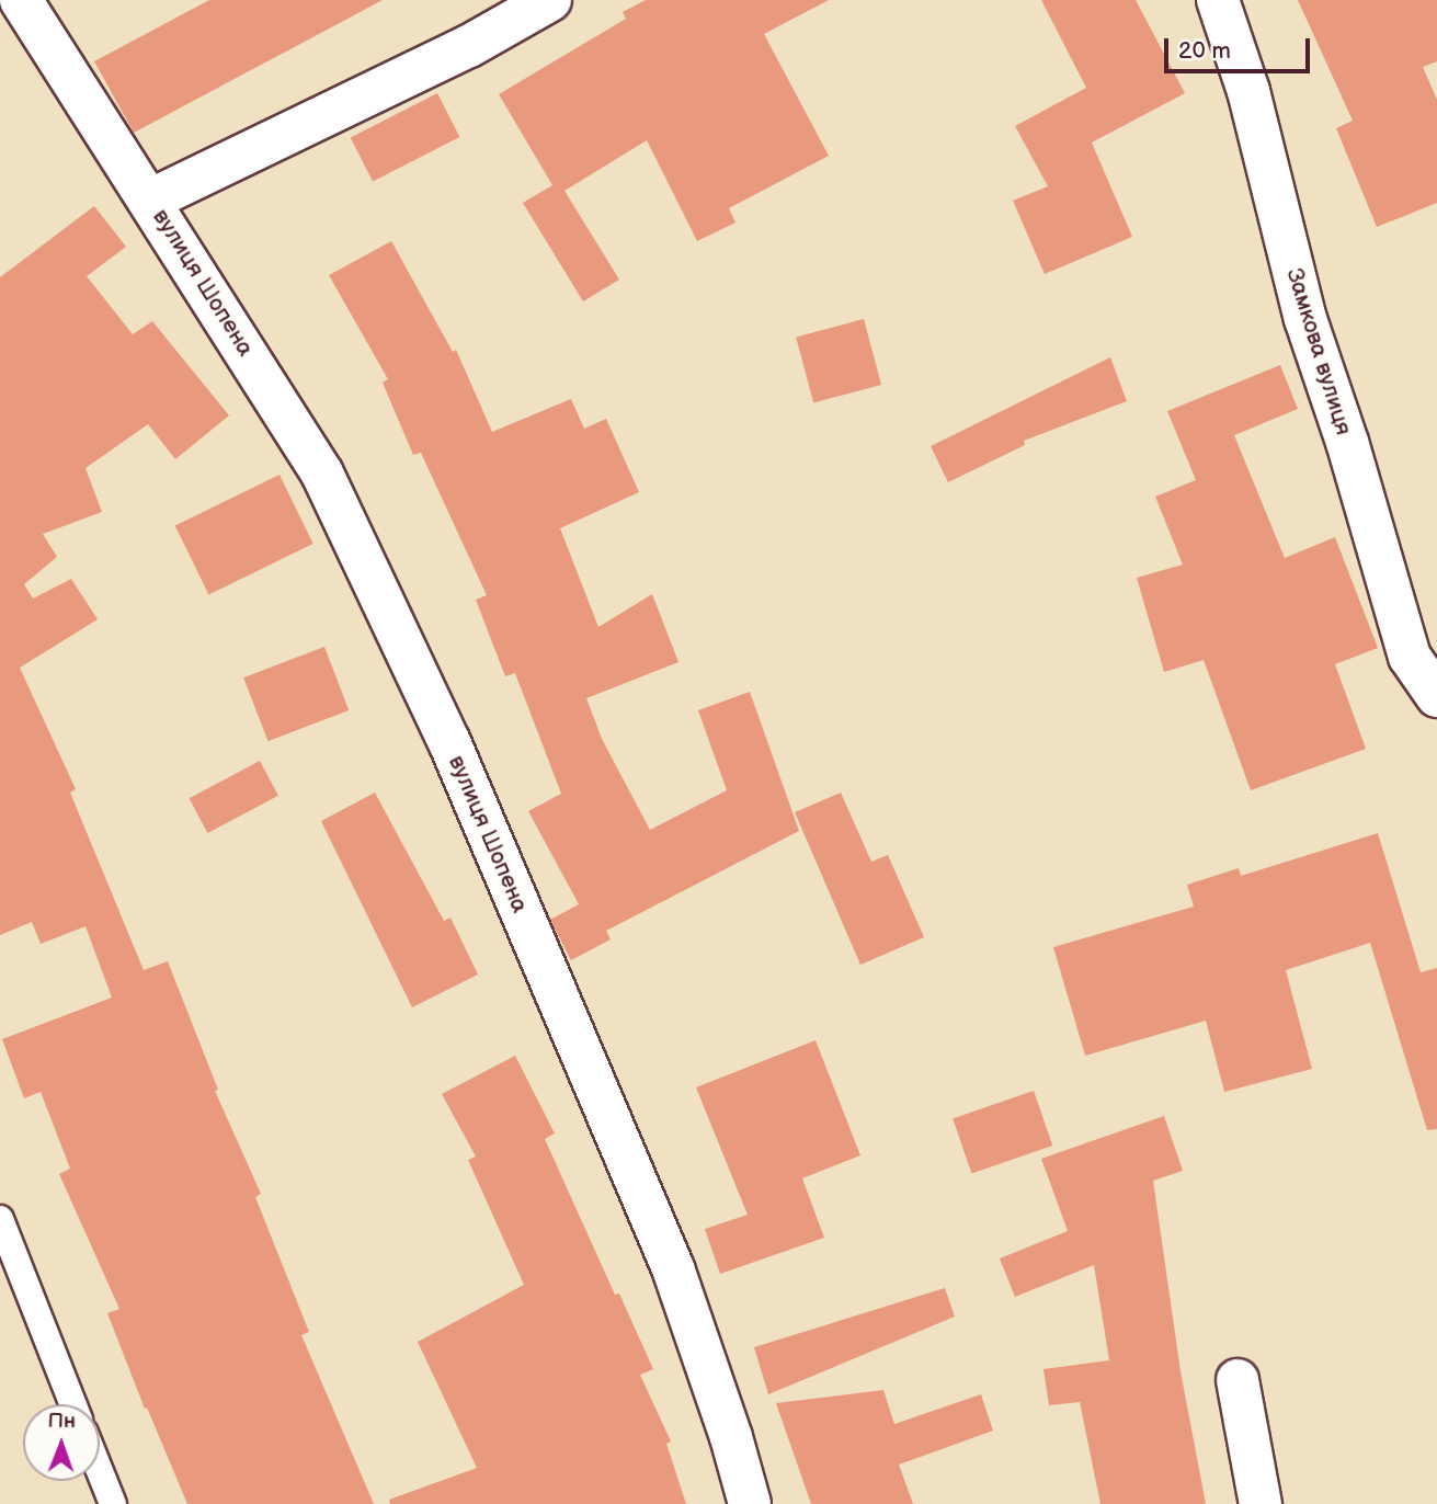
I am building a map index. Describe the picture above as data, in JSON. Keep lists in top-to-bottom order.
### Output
{
  "streets": {
    "street": ["вулиця Шопена", "Замкова вулиця"]
  },
  "scale_bar": "20 m",
  "north": "top"
}
